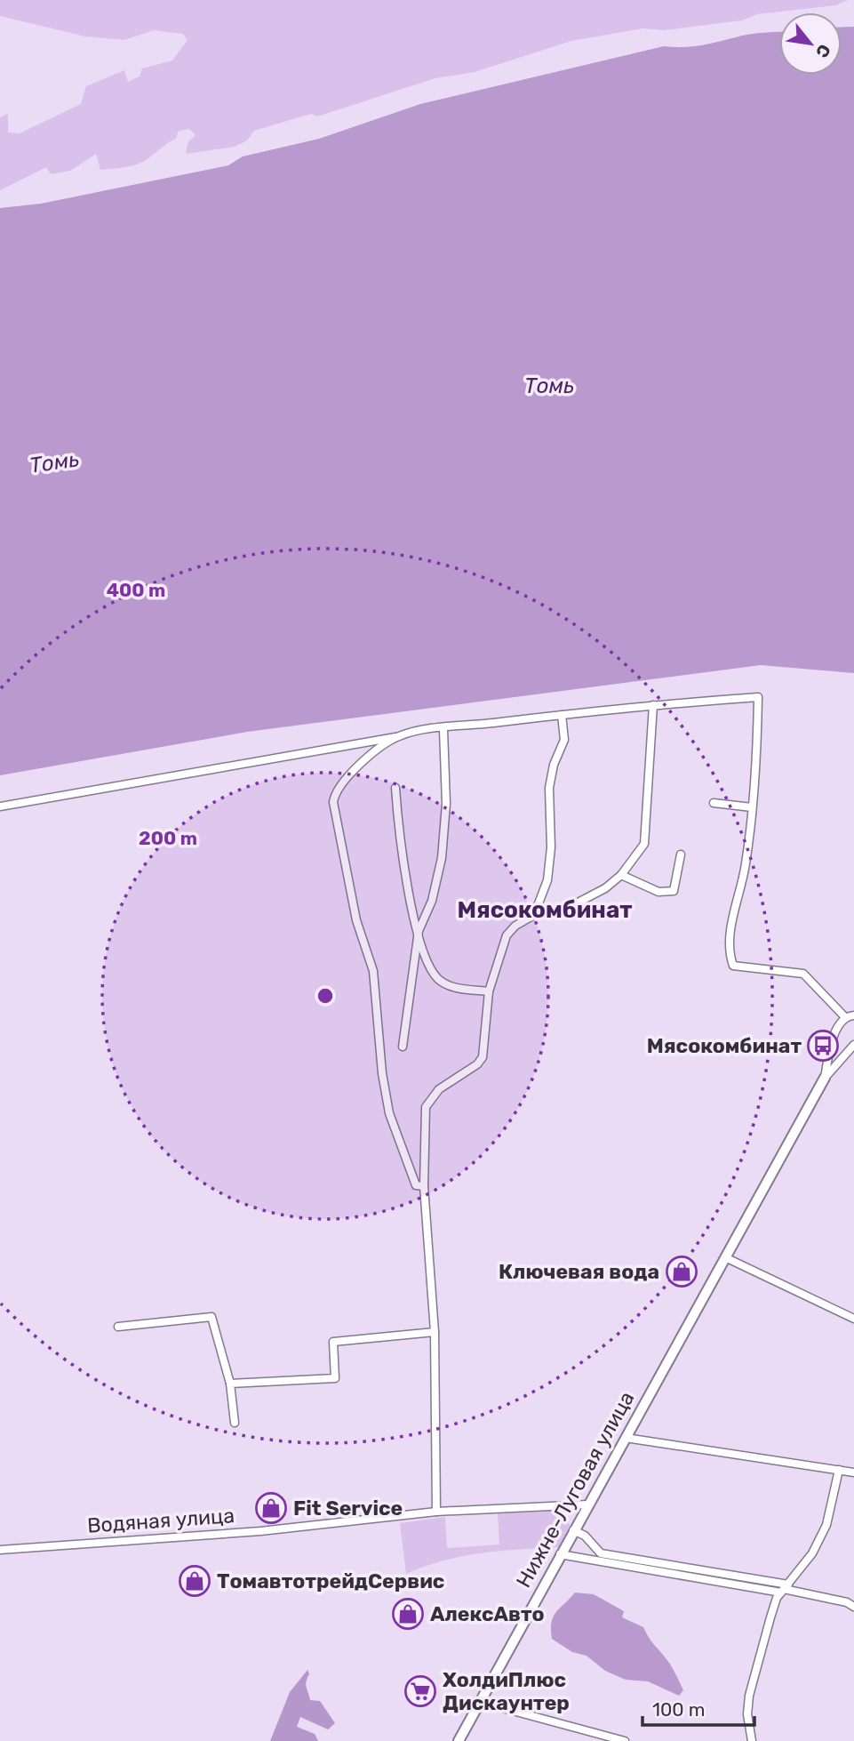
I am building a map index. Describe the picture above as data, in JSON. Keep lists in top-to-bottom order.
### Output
{
  "streets": {
    "street": ["Нижне-Луговая улица", "Водяная улица"]
  },
  "crossings": [
    ["Нижне-Луговая улица", "Водяная улица"]
  ],
  "districts": ["Мясокомбинат"],
  "water": ["Томь"],
  "places": {
    "bus stop": ["Мясокомбинат"],
    "shop": [
      "Ключевая вода",
      "Fit Service",
      "ТомавтотрейдСервис",
      "АлексАвто"
    ],
    "supermarket": ["ХолдиПлюс Дискаунтер"]
  },
  "scale_bar": "100 m",
  "north": "bottom right",
  "rings": ["400 m", "200 m"]
}
